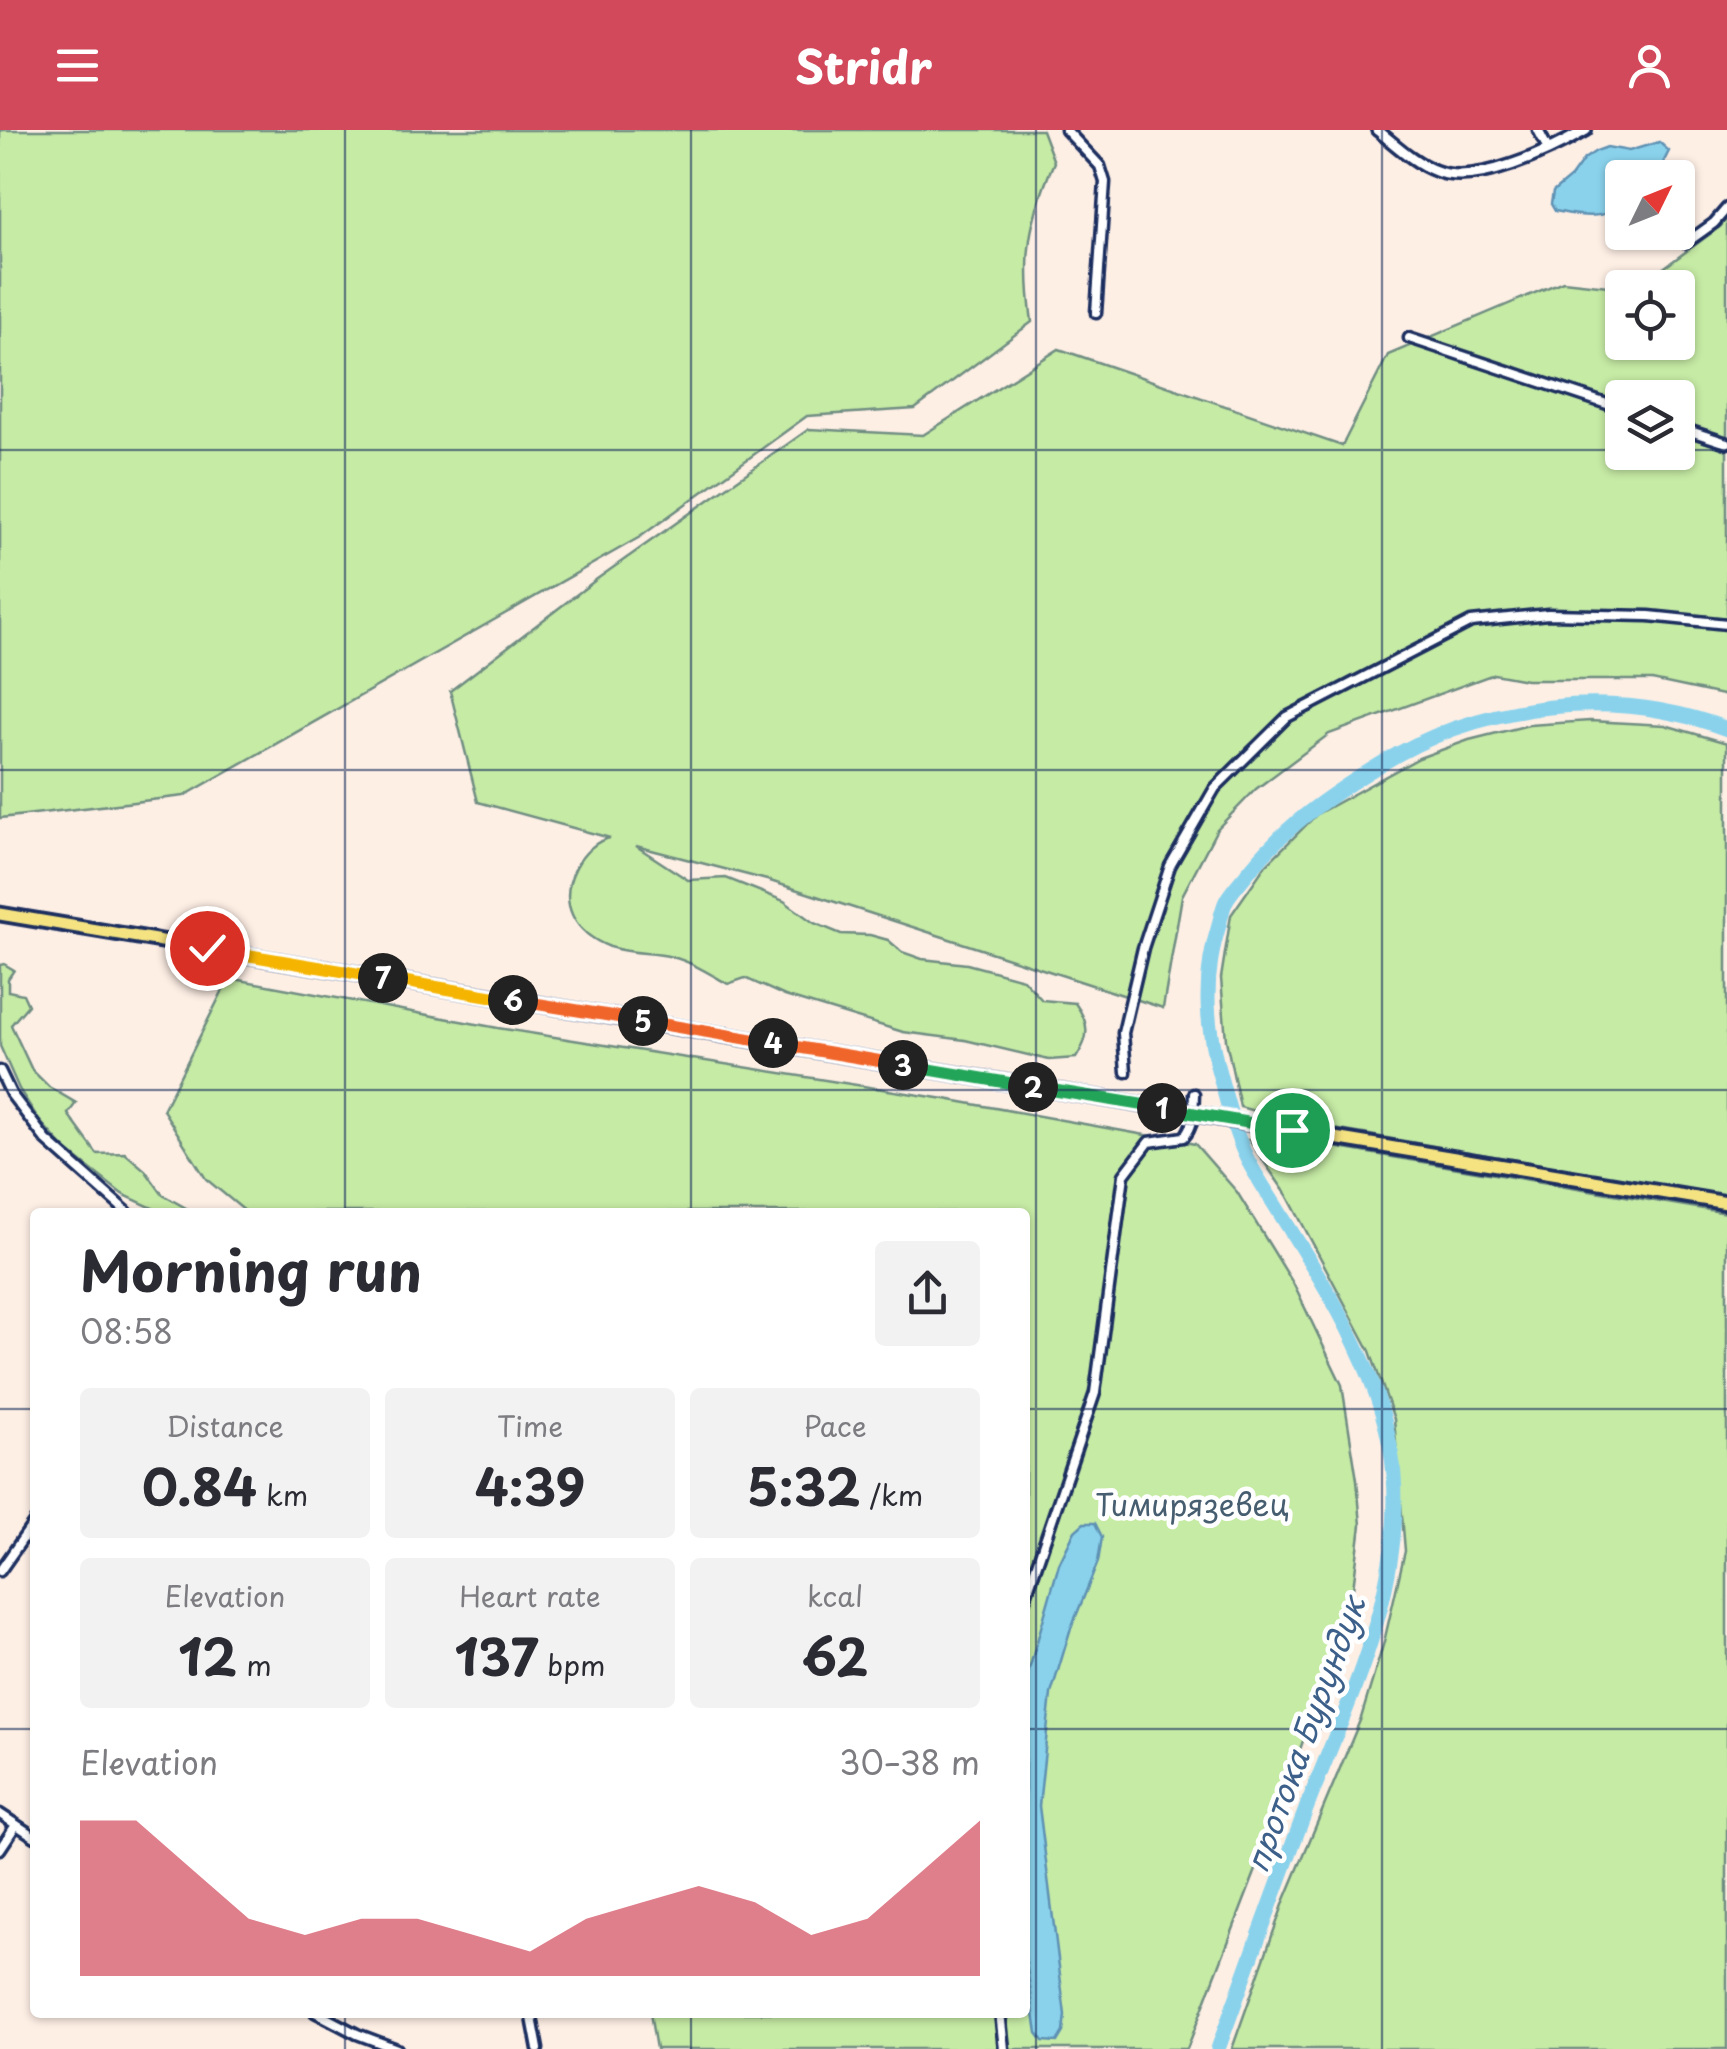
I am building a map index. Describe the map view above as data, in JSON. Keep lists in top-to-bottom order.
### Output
{
  "water": ["протока Бурундук"],
  "parks": ["Тимирязевец"],
  "north": "top right",
  "page": {
    "header": "Stridr",
    "pins": [
      "7",
      "6",
      "5",
      "4",
      "3",
      "2",
      "1"
    ],
    "heading": ["Morning run", "08:58"],
    "stats": [
      ["Distance", "0.84 km"],
      ["Time", "4:39"],
      ["Pace", "5:32 /km"],
      ["Elevation", "12 m"],
      ["Heart rate", "137 bpm"],
      ["kcal", "62"]
    ],
    "chart": ["Elevation", "30–38 m"]
  }
}
